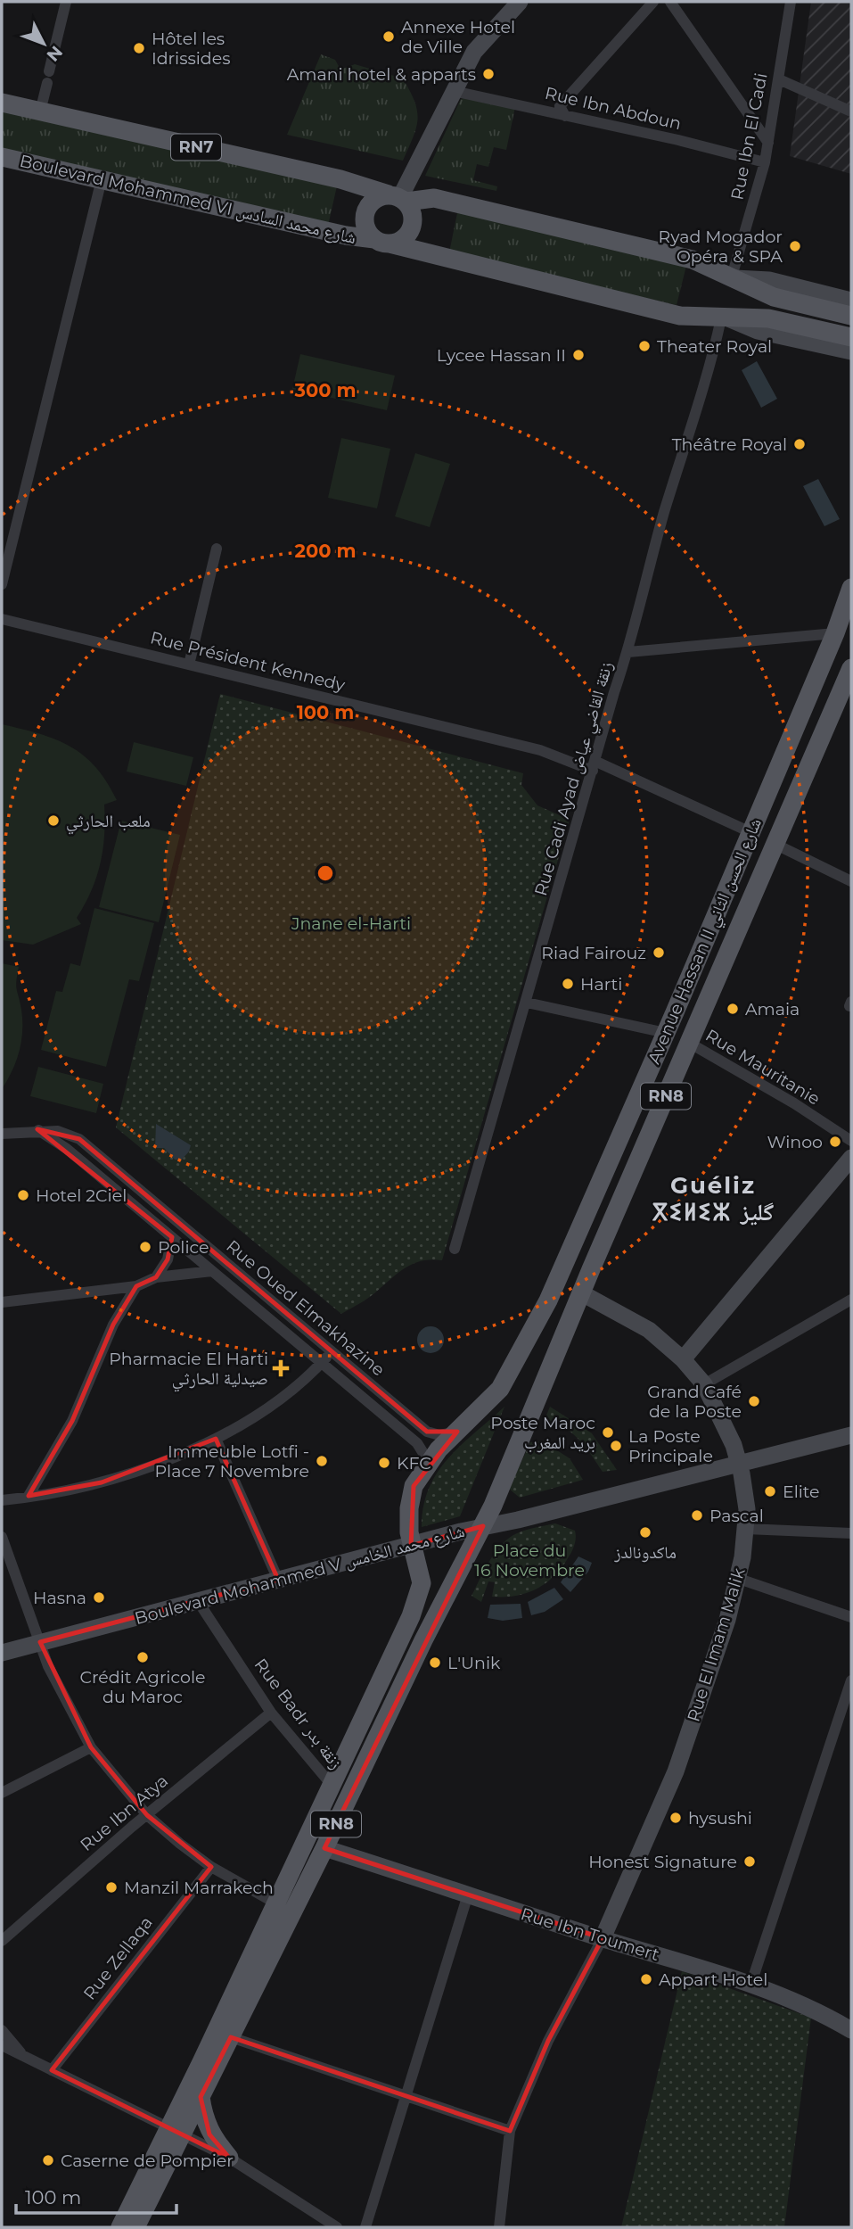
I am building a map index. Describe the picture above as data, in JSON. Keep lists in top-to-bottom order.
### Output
{
  "streets": {
    "main road": [
      "RN7",
      "Boulevard Mohammed VI شارع محمد السادس",
      "Avenue Hassan II شارع الحسن الثاني",
      "RN8"
    ],
    "street": [
      "Rue Ibn Abdoun",
      "Rue Ibn El Cadi",
      "Rue Président Kennedy",
      "Rue Cadi Ayad زنقة القاضي عياض",
      "Rue Mauritanie",
      "Rue Oued Elmakhazine",
      "Boulevard Mohammed V شارع محمد الخامس",
      "Rue El Imam Malik",
      "Rue Badr زنقة بدر",
      "Rue Ibn Atya",
      "Rue Ibn Toumert",
      "Rue Zellaqa"
    ]
  },
  "crossings": [
    ["Rue Ibn Abdoun", "Rue Ibn El Cadi"],
    ["Rue Ibn El Cadi", "RN7"],
    ["RN7", "Boulevard Mohammed VI شارع محمد السادس"],
    ["Boulevard Mohammed VI شارع محمد السادس", "Rue Cadi Ayad زنقة القاضي عياض"],
    ["Rue Président Kennedy", "Rue Cadi Ayad زنقة القاضي عياض"],
    ["Rue Président Kennedy", "Avenue Hassan II شارع الحسن الثاني"],
    ["Avenue Hassan II شارع الحسن الثاني", "Rue Mauritanie"],
    ["Avenue Hassan II شارع الحسن الثاني", "RN8"],
    ["Avenue Hassan II شارع الحسن الثاني", "Rue Oued Elmakhazine"],
    ["Avenue Hassan II شارع الحسن الثاني", "Boulevard Mohammed V شارع محمد الخامس"],
    ["Avenue Hassan II شارع الحسن الثاني", "Rue El Imam Malik"],
    ["RN8", "Boulevard Mohammed V شارع محمد الخامس"],
    ["RN8", "Rue Badr زنقة بدر"],
    ["RN8", "Rue Ibn Toumert"],
    ["Boulevard Mohammed V شارع محمد الخامس", "Rue El Imam Malik"],
    ["Boulevard Mohammed V شارع محمد الخامس", "Rue Badr زنقة بدر"],
    ["Rue El Imam Malik", "Rue Ibn Toumert"],
    ["Rue Badr زنقة بدر", "Rue Ibn Atya"]
  ],
  "districts": ["Guéliz ⴳⵉⵍⵉⵣ گليز"],
  "parks": ["Jnane el-Harti", "Place du 16 Novembre"],
  "places": {
    "other": [
      "Annexe Hotel de Ville",
      "Hôtel les Idrissides",
      "Amani hotel & apparts",
      "Ryad Mogador Opéra & SPA",
      "Theater Royal",
      "Lycee Hassan II",
      "Théâtre Royal",
      "ملعب الحارثي",
      "Riad Fairouz",
      "Harti",
      "Amaia",
      "Winoo",
      "Hotel 2Ciel",
      "Police",
      "Grand Café de la Poste",
      "Poste Maroc بريد المغرب",
      "La Poste Principale",
      "Immeuble Lotfi - Place 7 Novembre",
      "KFC",
      "Elite",
      "Pascal",
      "ماكدونالدز",
      "Hasna",
      "Crédit Agricole du Maroc",
      "L'Unik",
      "hysushi",
      "Honest Signature",
      "Manzil Marrakech",
      "Appart Hotel",
      "Caserne de Pompier"
    ],
    "health": ["Pharmacie El Harti صيدلية الحارثي"]
  },
  "scale_bar": "100 m",
  "north": "bottom right",
  "rings": ["300 m", "200 m", "100 m"]
}
